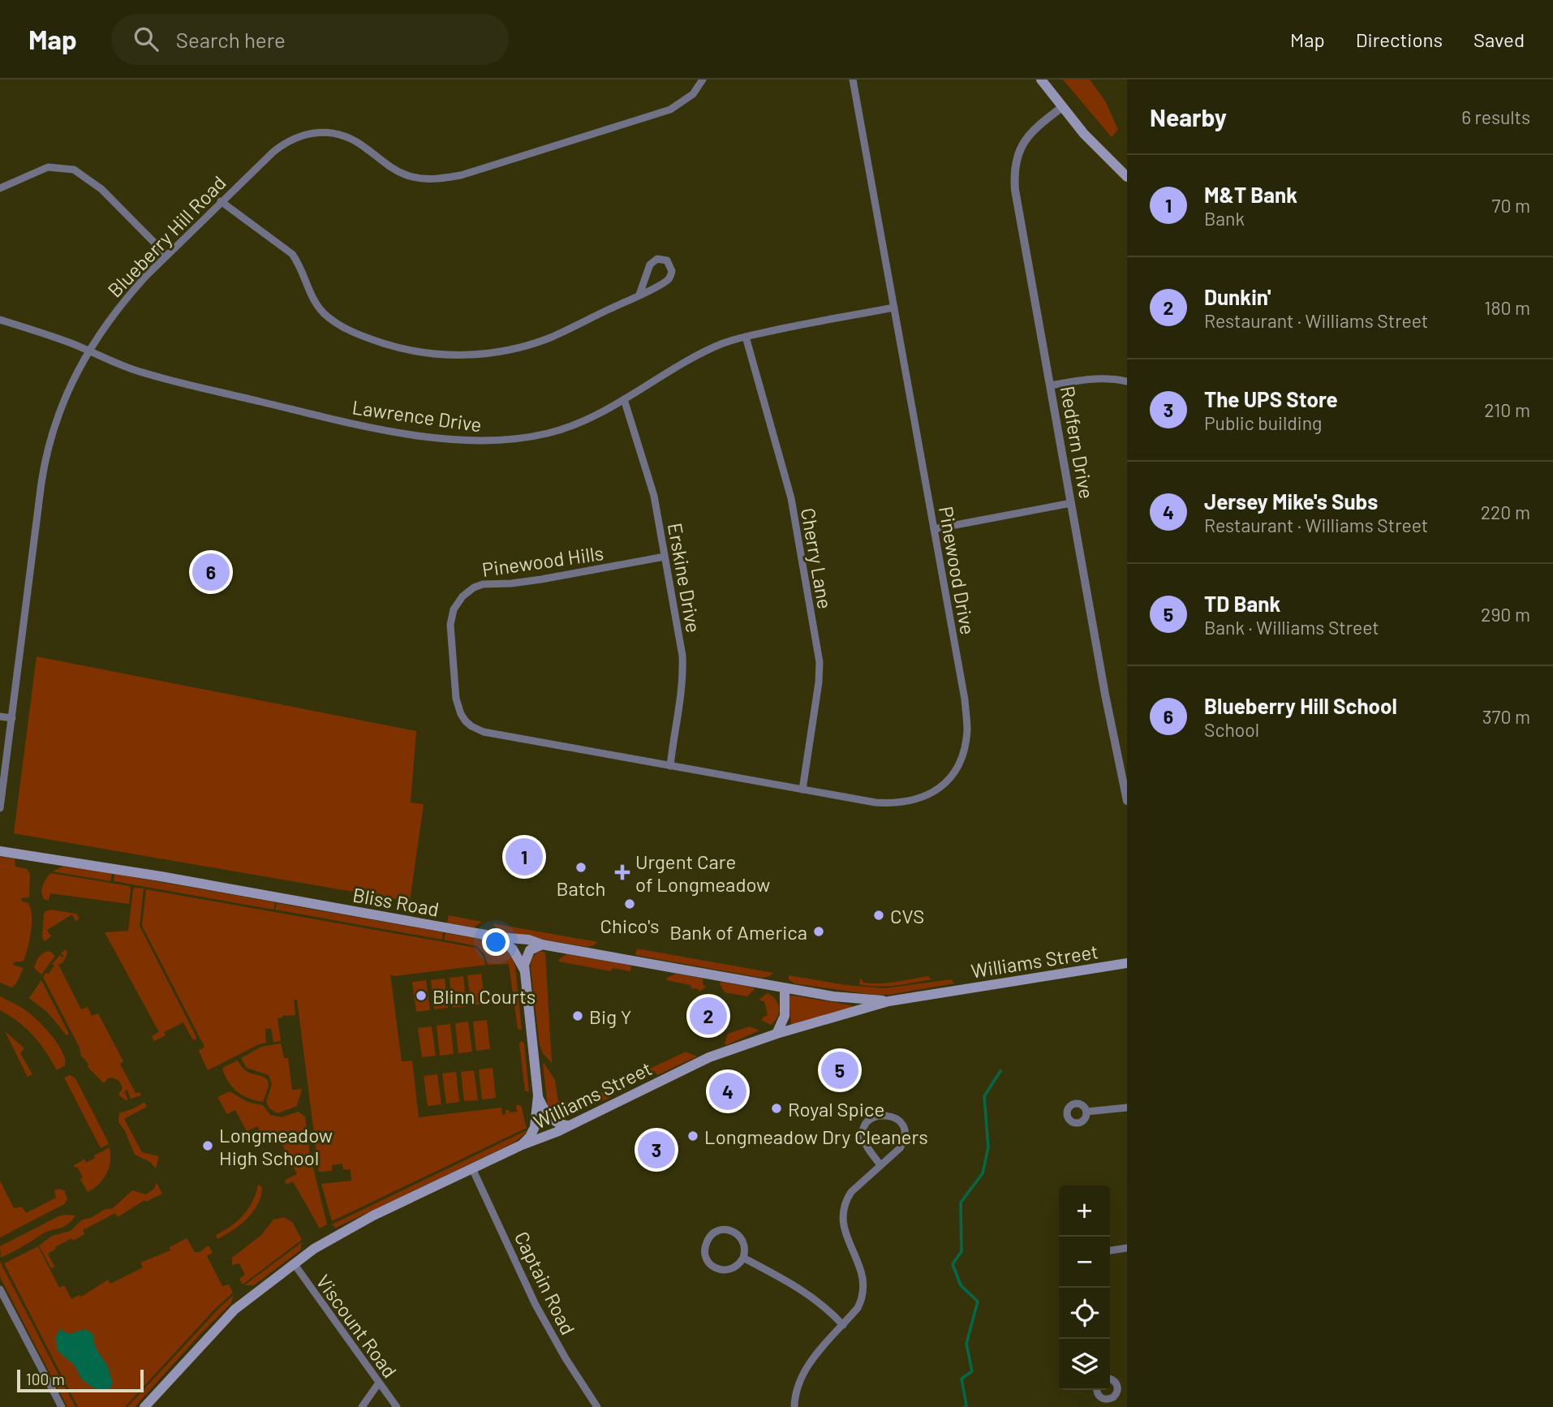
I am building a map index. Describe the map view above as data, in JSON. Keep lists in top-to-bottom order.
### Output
{
  "streets": {
    "main road": ["Bliss Road", "Williams Street"],
    "street": [
      "Blueberry Hill Road",
      "Lawrence Drive",
      "Redfern Drive",
      "Cherry Lane",
      "Pinewood Hills",
      "Pinewood Drive",
      "Erskine Drive",
      "Captain Road",
      "Viscount Road"
    ]
  },
  "crossings": [
    ["Blueberry Hill Road", "Lawrence Drive"],
    ["Lawrence Drive", "Cherry Lane"],
    ["Lawrence Drive", "Pinewood Drive"],
    ["Lawrence Drive", "Erskine Drive"],
    ["Cherry Lane", "Pinewood Drive"],
    ["Pinewood Hills", "Pinewood Drive"],
    ["Pinewood Hills", "Erskine Drive"],
    ["Pinewood Drive", "Erskine Drive"],
    ["Bliss Road", "Williams Street"],
    ["Williams Street", "Captain Road"],
    ["Williams Street", "Viscount Road"]
  ],
  "places": {
    "other": [
      "Batch",
      "Chico's",
      "CVS",
      "Bank of America",
      "Blinn Courts",
      "Big Y",
      "Royal Spice",
      "Longmeadow Dry Cleaners",
      "Longmeadow High School"
    ],
    "health": ["Urgent Care of Longmeadow"]
  },
  "scale_bar": "100 m",
  "page": {
    "header": "Map",
    "search": "Search here",
    "nav": ["Map", "Directions", "Saved"],
    "heading": ["Nearby", "6 results"],
    "list": [
      {
        "mark": "1",
        "name": "M&T Bank",
        "note": "Bank",
        "value": "70 m"
      },
      {
        "mark": "2",
        "name": "Dunkin'",
        "note": "Restaurant · Williams Street",
        "value": "180 m"
      },
      {
        "mark": "3",
        "name": "The UPS Store",
        "note": "Public building",
        "value": "210 m"
      },
      {
        "mark": "4",
        "name": "Jersey Mike's Subs",
        "note": "Restaurant · Williams Street",
        "value": "220 m"
      },
      {
        "mark": "5",
        "name": "TD Bank",
        "note": "Bank · Williams Street",
        "value": "290 m"
      },
      {
        "mark": "6",
        "name": "Blueberry Hill School",
        "note": "School",
        "value": "370 m"
      }
    ],
    "pins": [
      "6",
      "1",
      "2",
      "5",
      "4",
      "3"
    ],
    "map_buttons": ["+", "−"],
    "scale": "100 m"
  }
}
